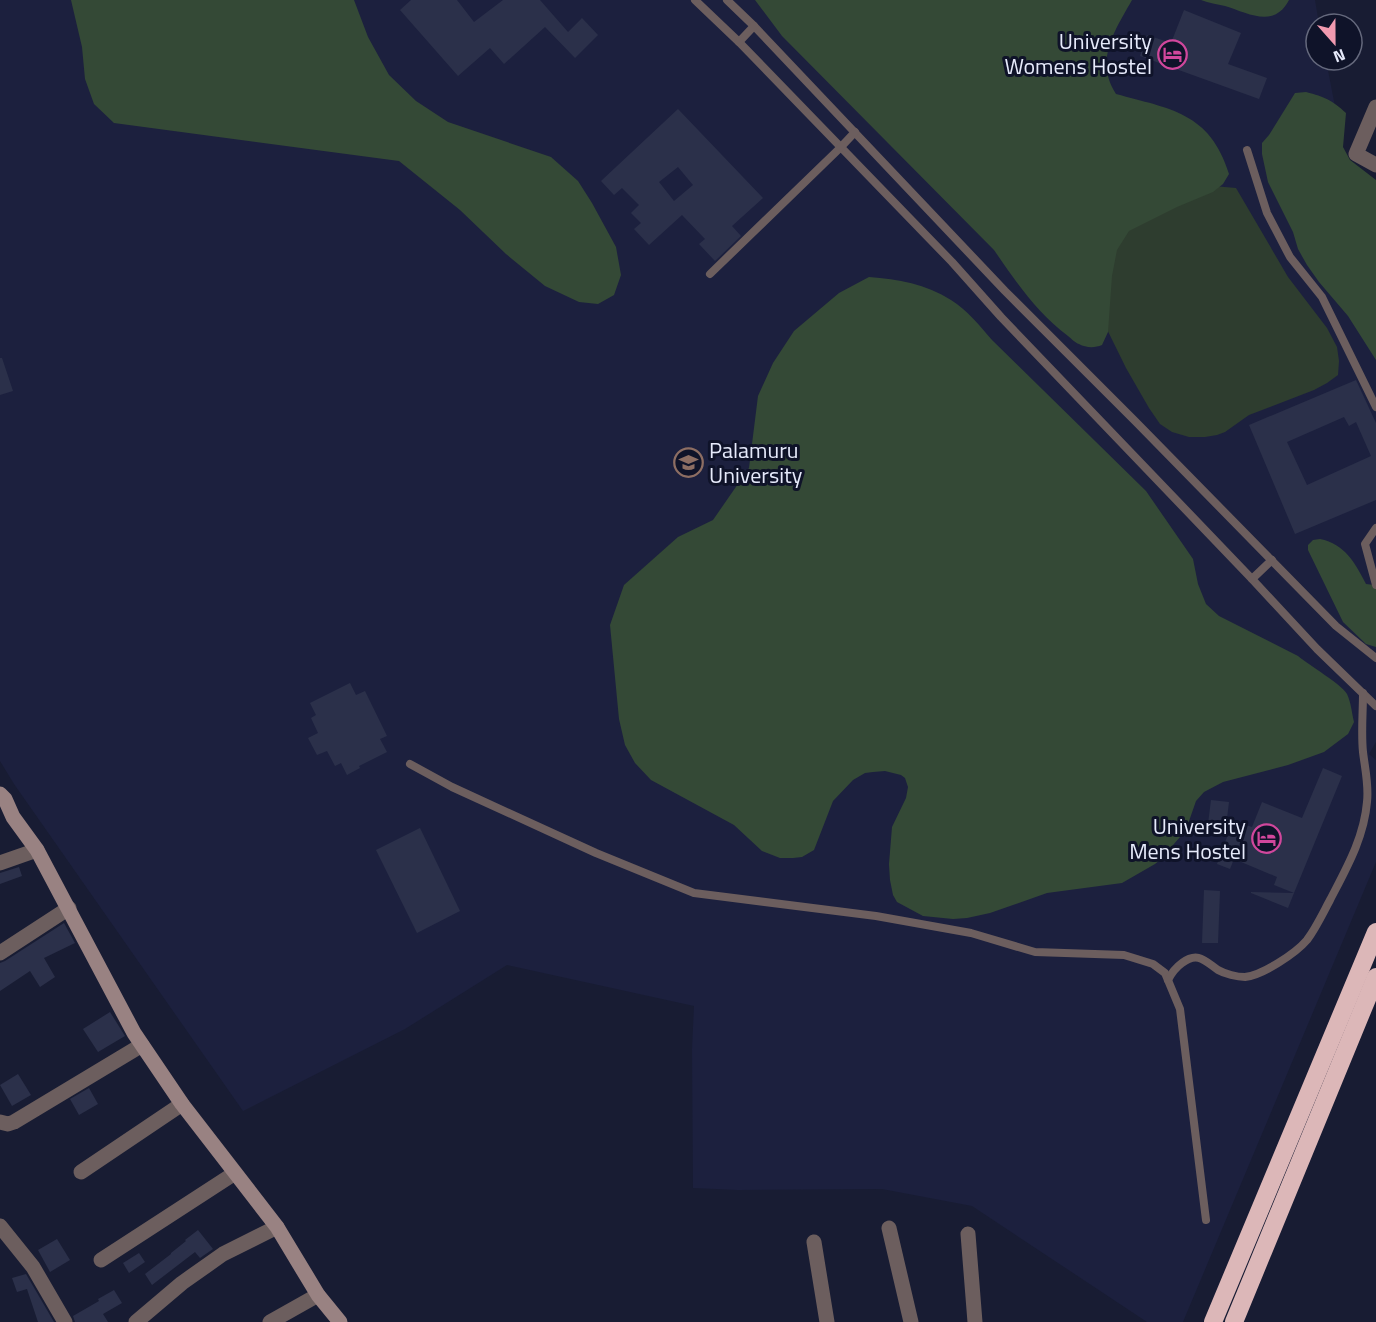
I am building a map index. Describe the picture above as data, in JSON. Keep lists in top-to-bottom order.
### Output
{
  "places": {
    "hotel": ["University Womens Hostel", "University Mens Hostel"],
    "school or university": ["Palamuru University"]
  },
  "north": "bottom"
}
